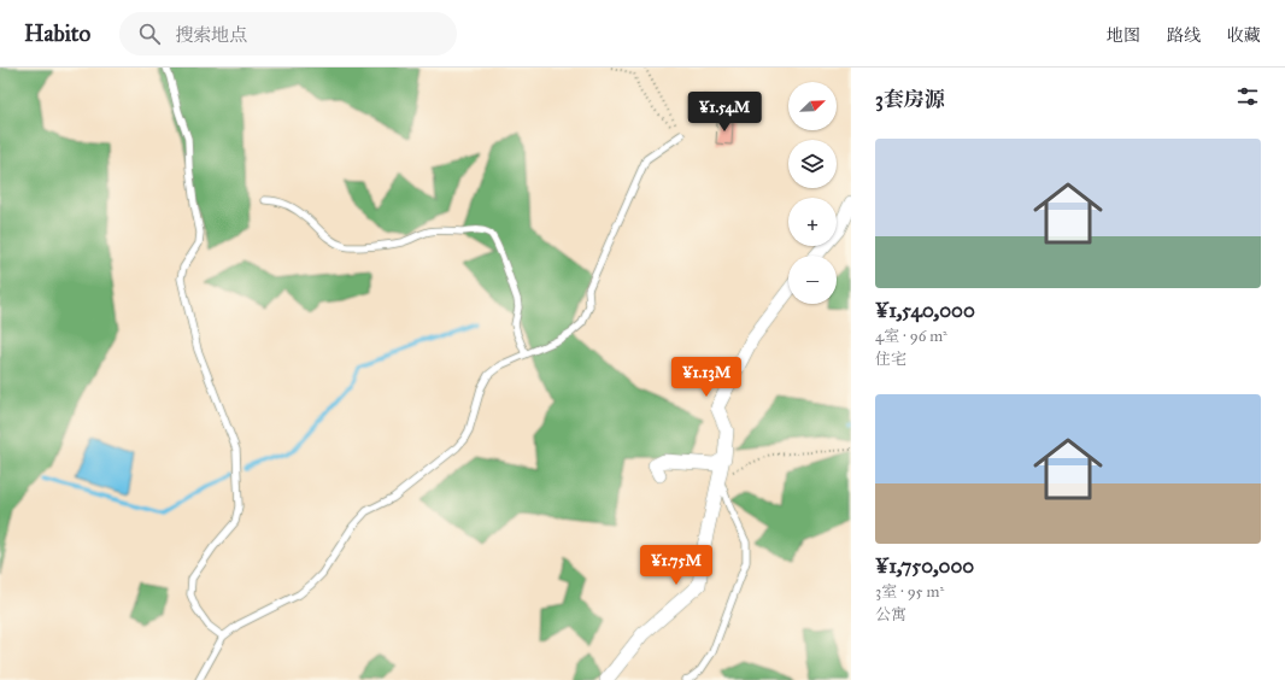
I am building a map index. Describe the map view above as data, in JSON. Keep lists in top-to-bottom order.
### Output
{
  "north": "top right",
  "page": {
    "header": "Habito",
    "search": "搜索地点",
    "nav": ["地图", "路线", "收藏"],
    "heading": "3套房源",
    "map_buttons": ["+", "−"],
    "price": ["¥1.54M", "¥1.13M", "¥1.75M"],
    "list": [
      {
        "name": "¥1,540,000",
        "note": "4室 · 96 m² · 住宅"
      },
      {
        "name": "¥1,750,000",
        "note": "3室 · 95 m² · 公寓"
      }
    ]
  }
}
